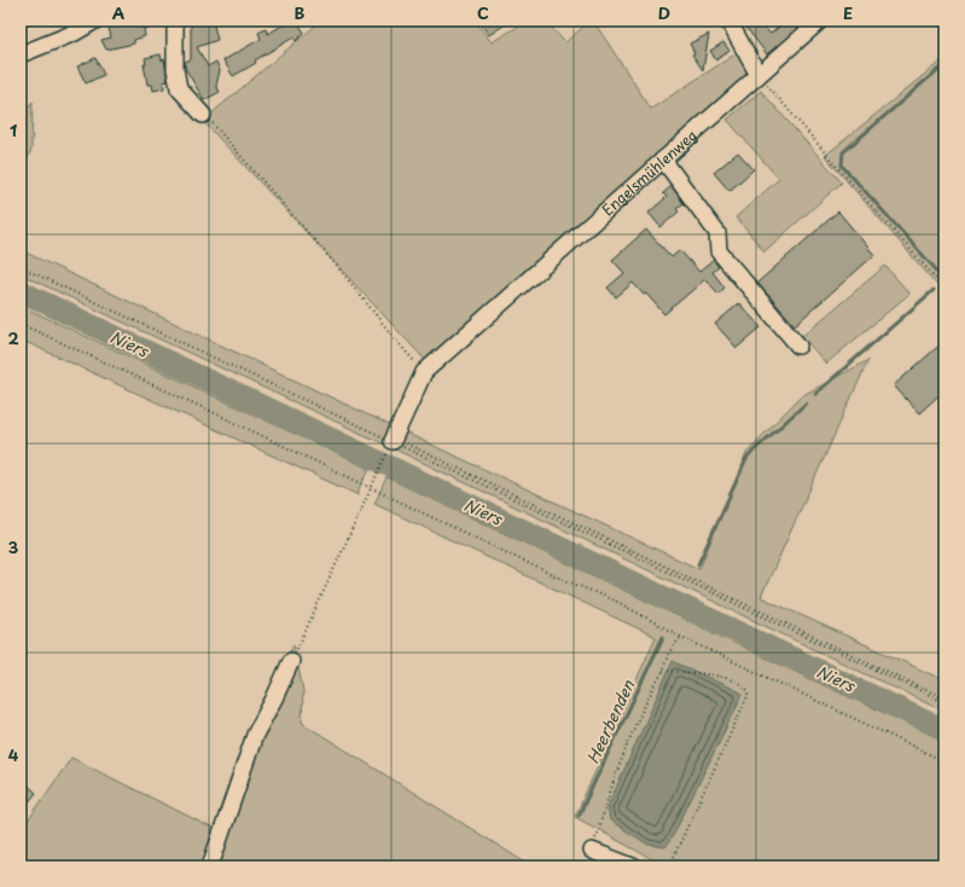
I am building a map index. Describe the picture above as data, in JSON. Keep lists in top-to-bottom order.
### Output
{
  "streets": {
    "street": ["Engelsmühlenweg"]
  },
  "water": ["Niers", "Heerbenden"],
  "grid": {
    "columns": [
      "A",
      "B",
      "C",
      "D",
      "E"
    ],
    "rows": [
      "1",
      "2",
      "3",
      "4"
    ]
  }
}
